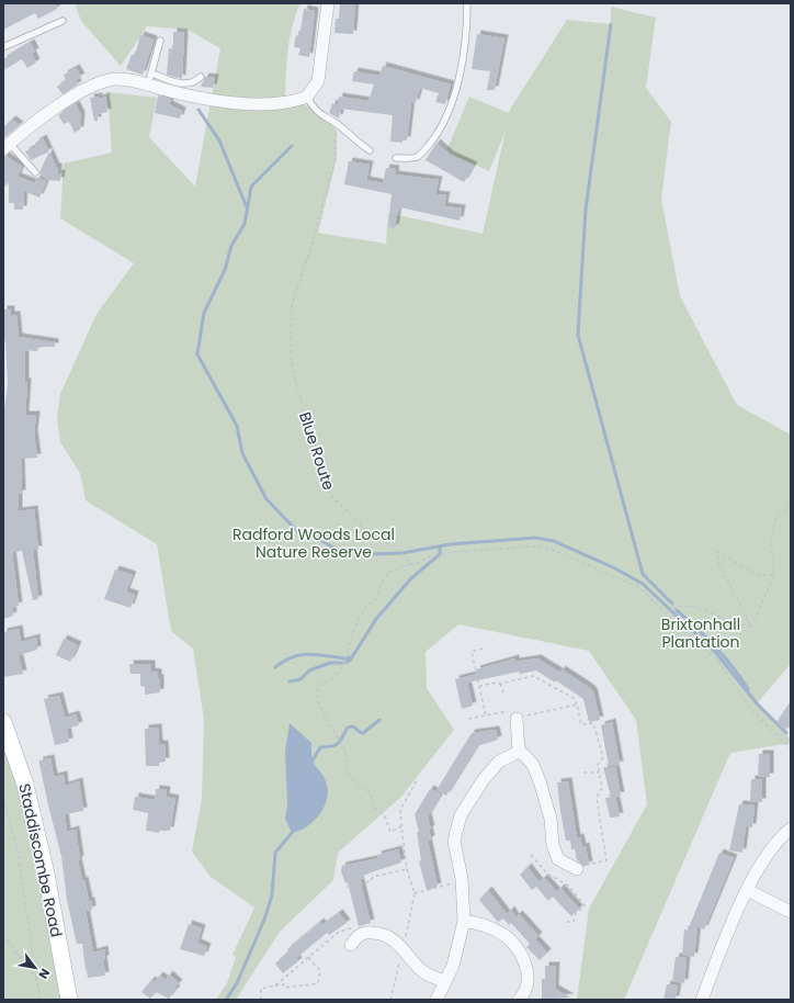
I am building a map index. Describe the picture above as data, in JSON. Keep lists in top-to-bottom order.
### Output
{
  "streets": {
    "street": ["Staddiscombe Road"],
    "path": ["Blue Route"]
  },
  "parks": ["Radford Woods Local Nature Reserve", "Brixtonhall Plantation"],
  "north": "bottom right"
}
